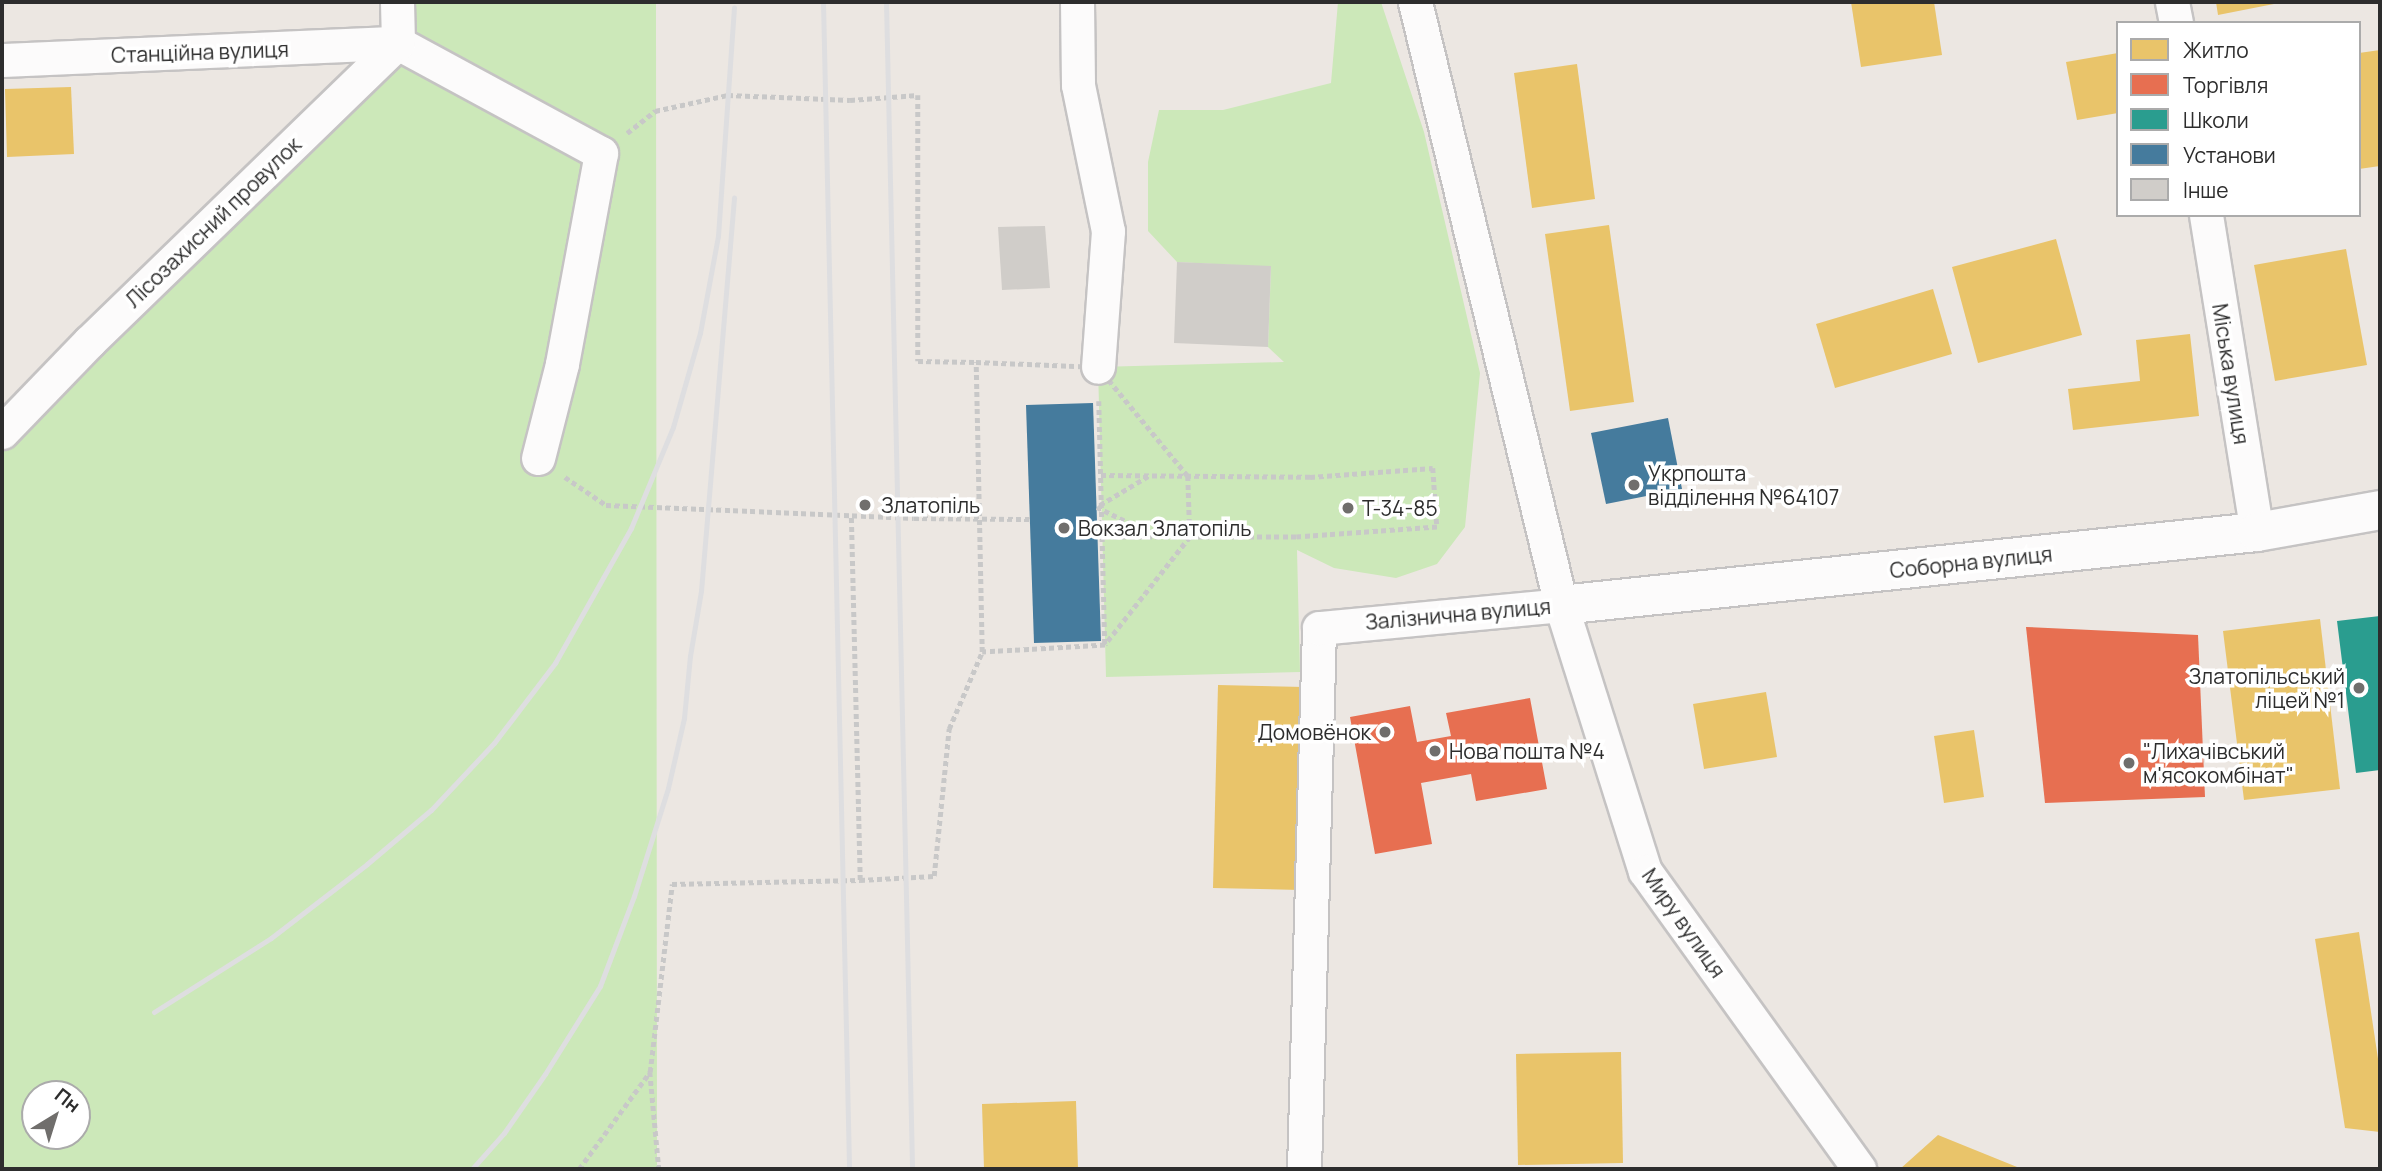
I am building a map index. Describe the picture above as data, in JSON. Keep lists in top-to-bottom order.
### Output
{
  "streets": {
    "street": [
      "Станційна вулиця",
      "Лісозахисний провулок",
      "Міська вулиця",
      "Соборна вулиця",
      "Залізнична вулиця",
      "Миру вулиця"
    ]
  },
  "crossings": [
    ["Станційна вулиця", "Лісозахисний провулок"],
    ["Міська вулиця", "Соборна вулиця"],
    ["Соборна вулиця", "Залізнична вулиця"],
    ["Соборна вулиця", "Миру вулиця"],
    ["Залізнична вулиця", "Миру вулиця"]
  ],
  "places": [
    "Укрпошта відділення №64107",
    "Златопіль",
    "Т-34-85",
    "Вокзал Златопіль",
    "Златопільський ліцей №1",
    "Домовёнок",
    "Нова пошта №4",
    "\"Лихачівський м'ясокомбінат\""
  ],
  "legend": [
    "Житло",
    "Торгівля",
    "Школи",
    "Установи",
    "Інше"
  ],
  "north": "top right"
}
